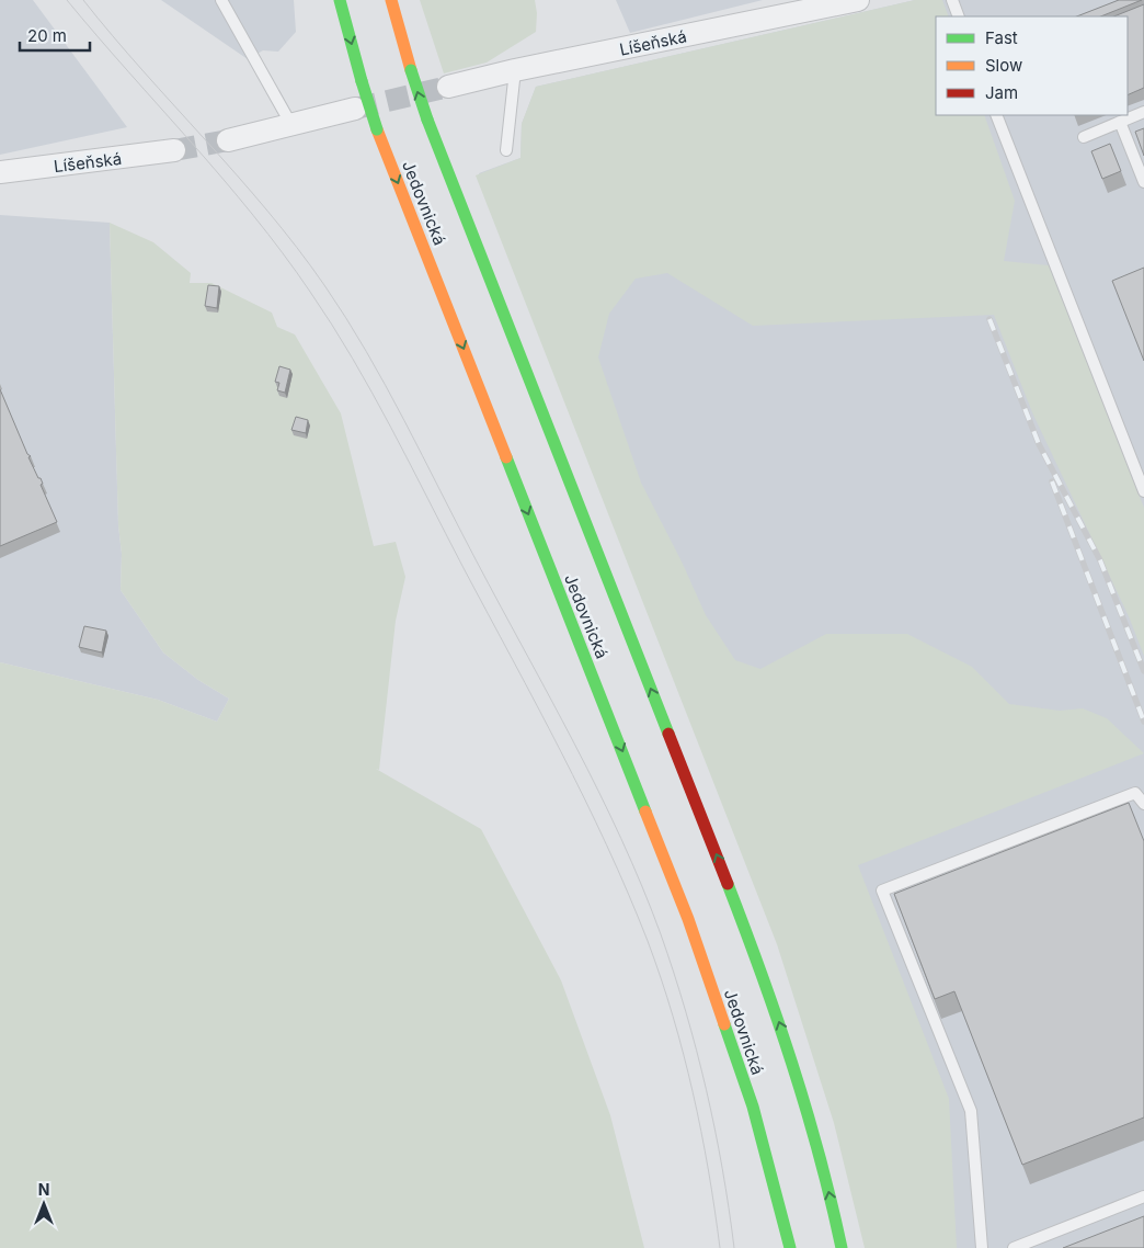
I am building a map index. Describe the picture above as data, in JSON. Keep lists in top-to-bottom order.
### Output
{
  "streets": {
    "main road": ["Jedovnická"],
    "street": ["Líšeňská"]
  },
  "legend": ["Fast", "Slow", "Jam"],
  "scale_bar": "20 m",
  "north": "top"
}
